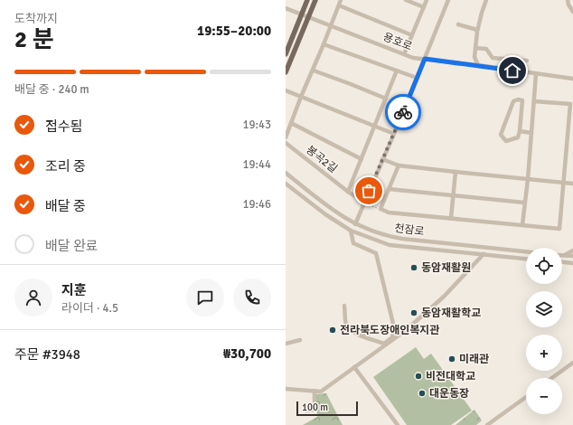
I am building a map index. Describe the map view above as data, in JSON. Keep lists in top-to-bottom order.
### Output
{
  "streets": {
    "street": ["용호로", "봉곡2길", "천잠로"]
  },
  "places": [
    "동암재활원",
    "동암재활학교",
    "전라북도장애인복지관",
    "미래관",
    "비전대학교",
    "대운동장"
  ],
  "scale_bar": "100 m",
  "page": {
    "heading": ["2 분", "도착까지", "19:55–20:00"],
    "panel": [
      "지훈",
      "라이더 · 4.5",
      "주문 #3948",
      "₩30,700"
    ],
    "bar": "배달 중 · 240 m",
    "list": [
      ["접수됨", "19:43"],
      ["조리 중", "19:44"],
      ["배달 중", "19:46"],
      "배달 완료"
    ],
    "map_buttons": ["+", "−"],
    "scale": "100 m"
  }
}
